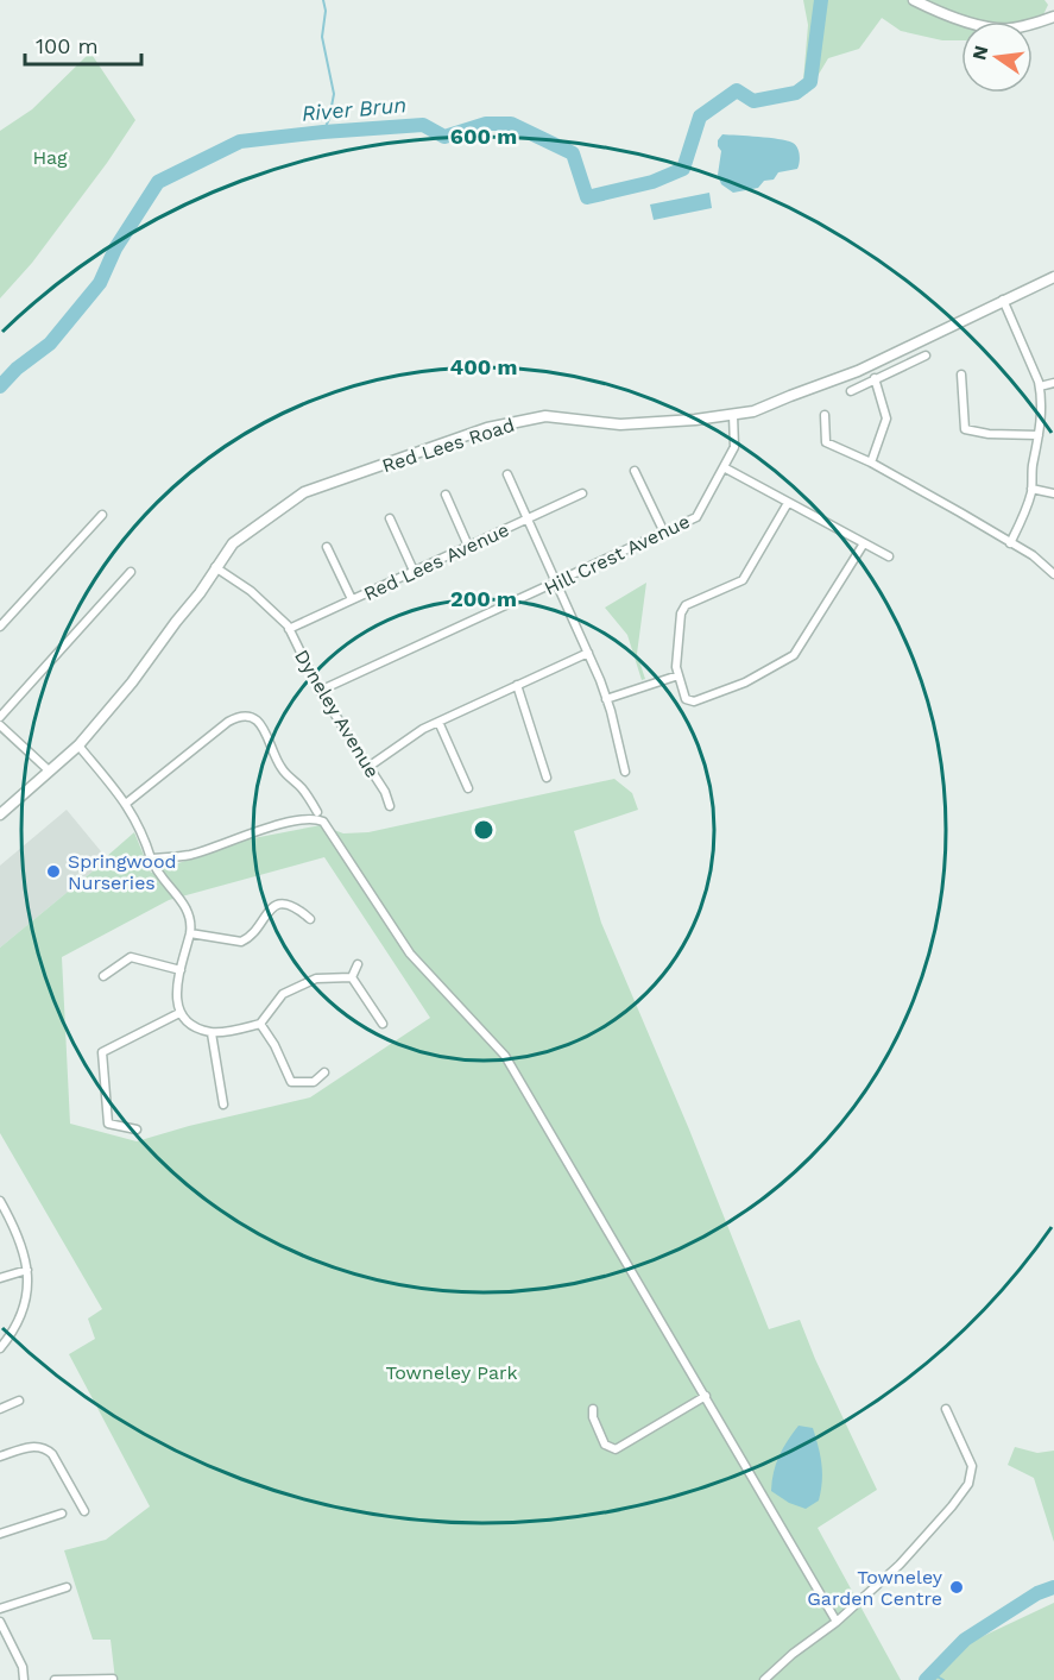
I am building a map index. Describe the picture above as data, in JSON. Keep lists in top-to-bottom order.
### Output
{
  "streets": {
    "street": [
      "Red Lees Road",
      "Hill Crest Avenue",
      "Red Lees Avenue",
      "Dyneley Avenue"
    ]
  },
  "crossings": [
    ["Red Lees Road", "Hill Crest Avenue"],
    ["Red Lees Road", "Dyneley Avenue"],
    ["Hill Crest Avenue", "Dyneley Avenue"],
    ["Red Lees Avenue", "Dyneley Avenue"]
  ],
  "water": ["River Brun"],
  "parks": ["Hag", "Towneley Park"],
  "places": ["Springwood Nurseries", "Towneley Garden Centre"],
  "scale_bar": "100 m",
  "north": "left",
  "rings": ["600 m", "400 m", "200 m"]
}
